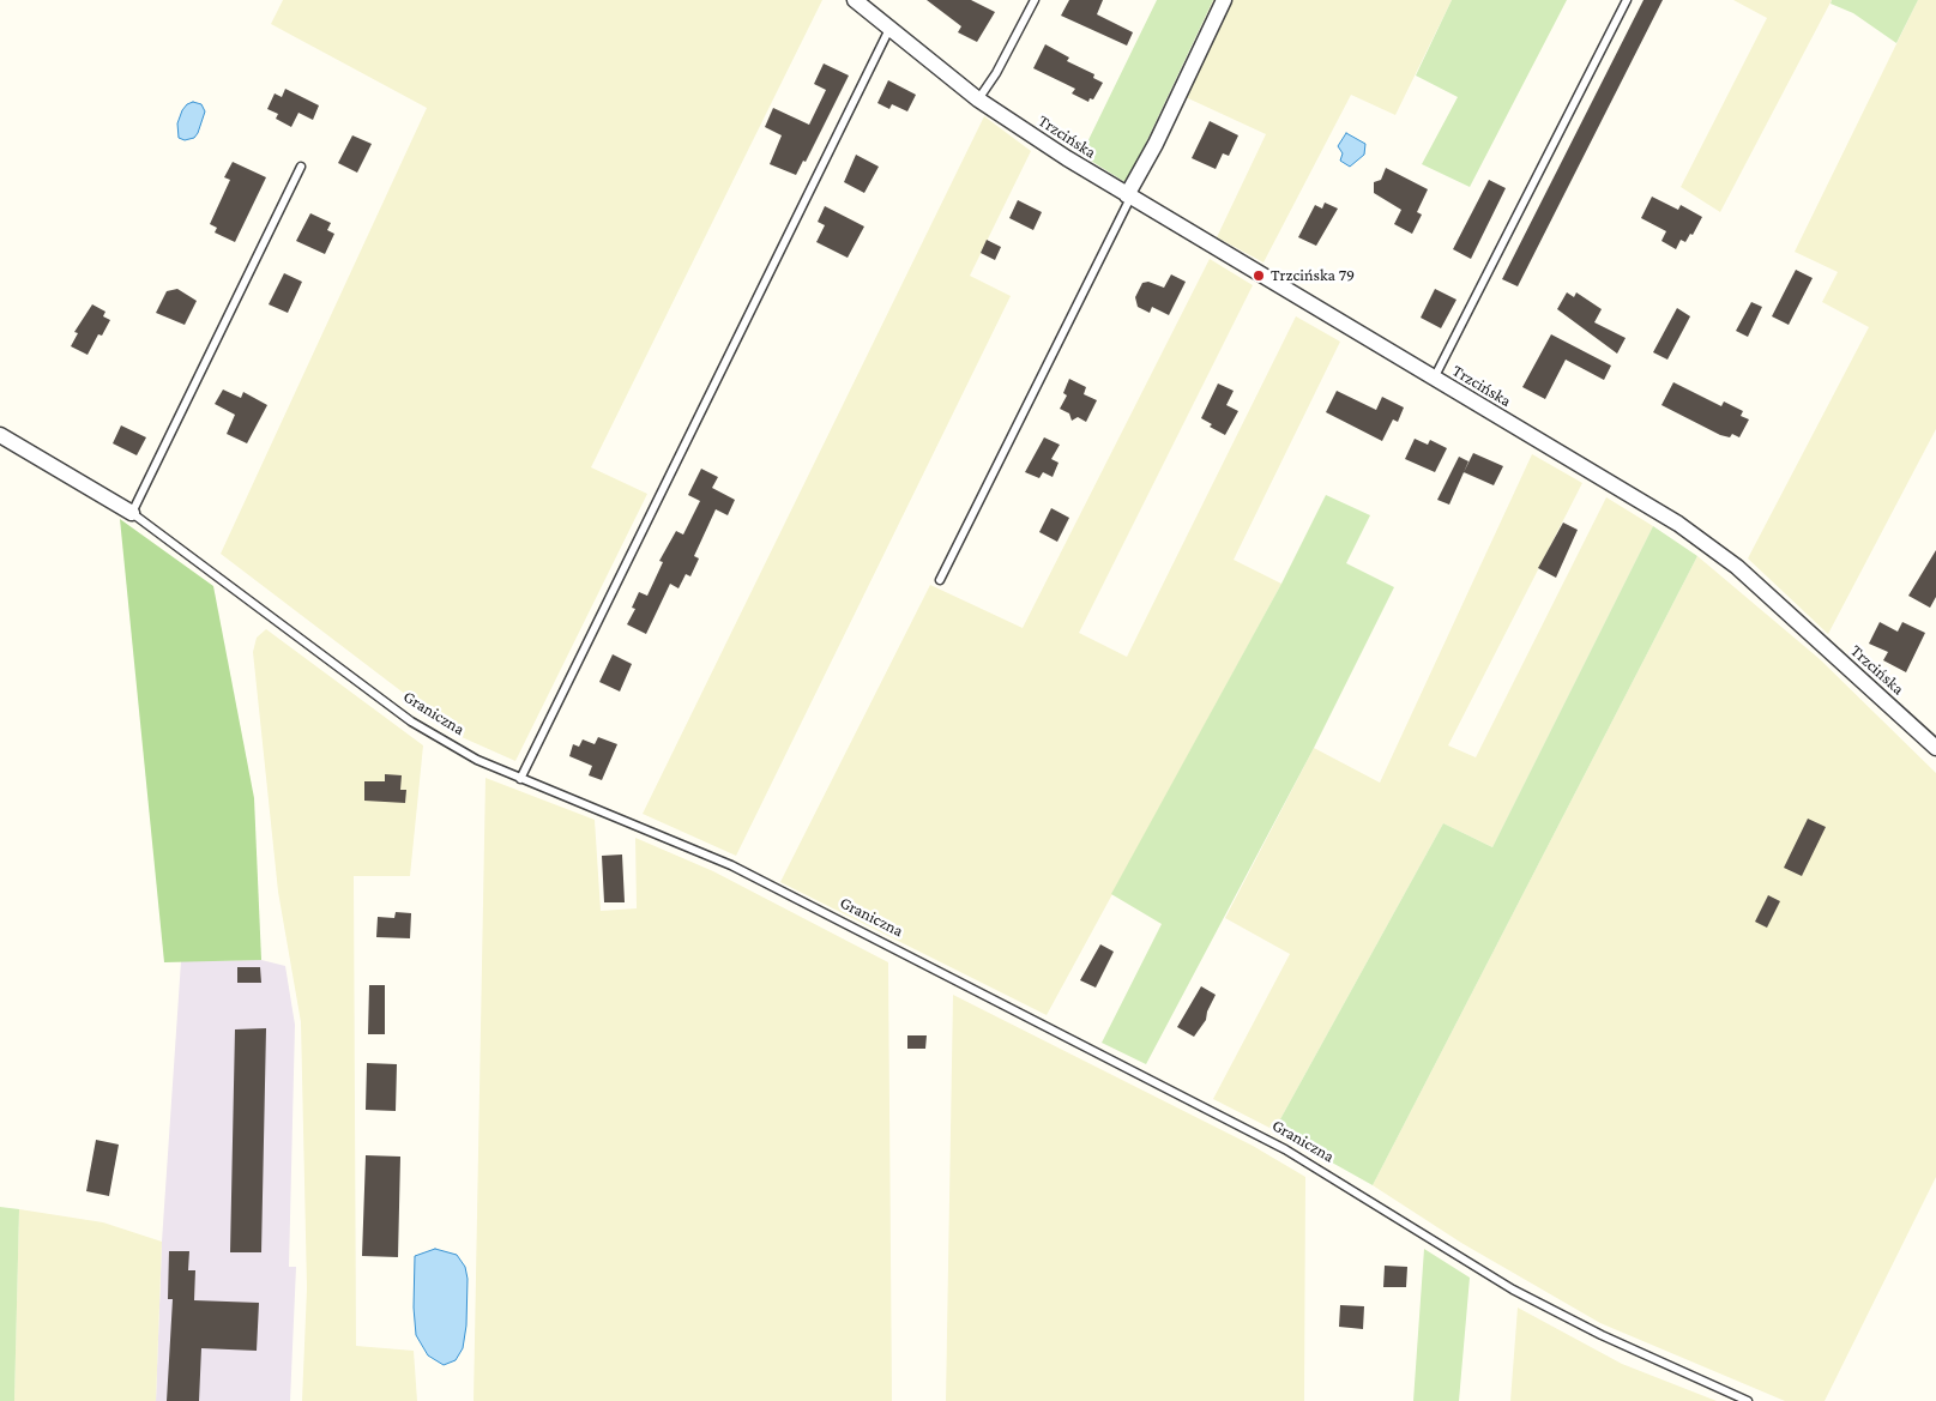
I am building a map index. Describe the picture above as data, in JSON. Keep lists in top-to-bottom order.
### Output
{
  "streets": {
    "street": ["Trzcińska", "Graniczna"]
  },
  "places": ["Trzcińska 79"]
}
